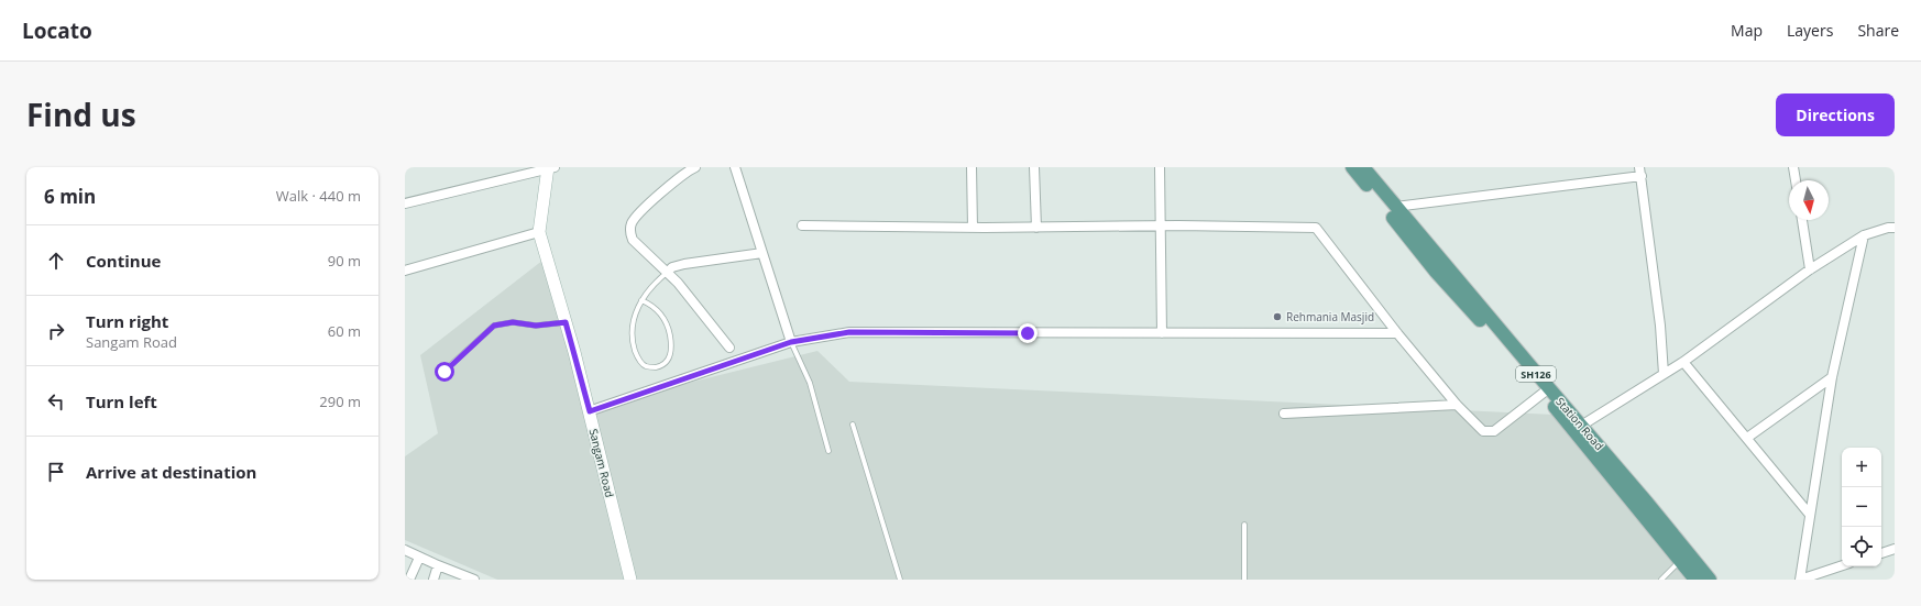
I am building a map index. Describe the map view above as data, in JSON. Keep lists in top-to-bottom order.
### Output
{
  "streets": {
    "main road": ["SH126", "Station Road"],
    "street": ["Sangam Road"]
  },
  "places": ["Rehmania Masjid"],
  "north": "bottom",
  "page": {
    "header": "Locato",
    "nav": ["Map", "Layers", "Share"],
    "title": "Find us",
    "buttons": "Directions",
    "heading": ["6 min", "Walk · 440 m"],
    "list": [
      ["Continue", "90 m"],
      ["Turn right", "Sangam Road", "60 m"],
      ["Turn left", "290 m"],
      "Arrive at destination"
    ],
    "map_buttons": ["+", "−"]
  }
}
